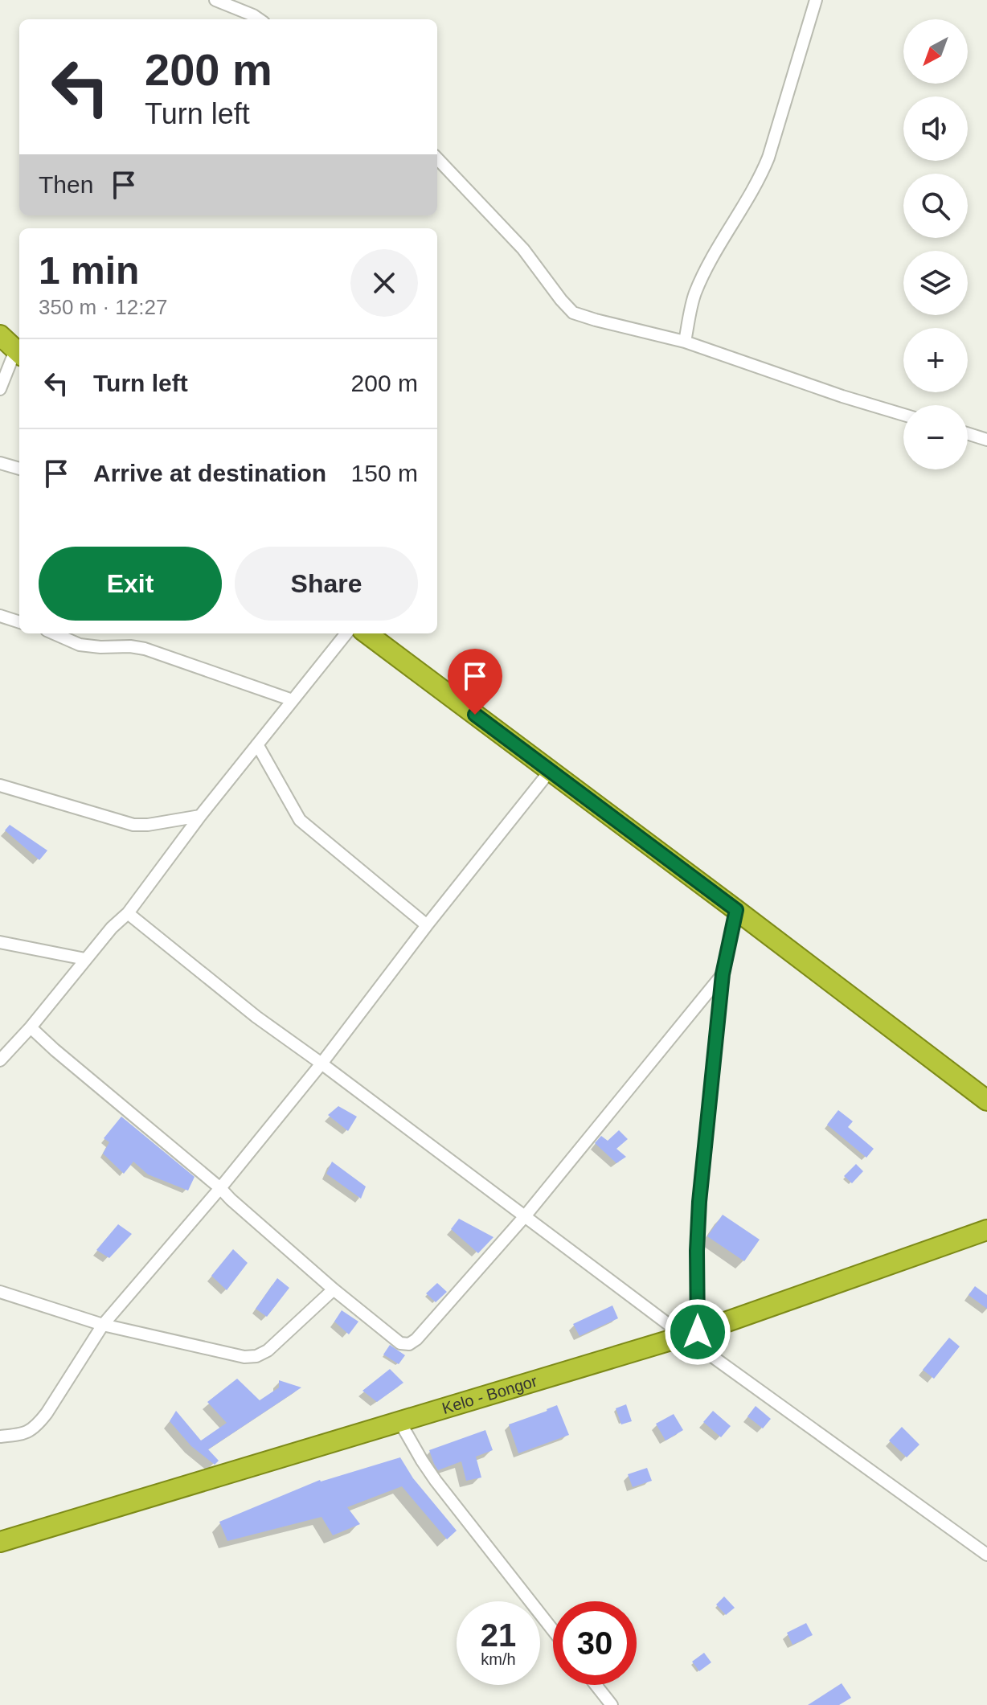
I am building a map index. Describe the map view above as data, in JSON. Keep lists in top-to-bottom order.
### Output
{
  "streets": {
    "highway": ["Kelo - Bongor"]
  },
  "north": "bottom left",
  "page": {
    "map_buttons": ["+", "−"],
    "turn": ["200 m", "Turn left"],
    "then": "Then",
    "heading": ["1 min", "350 m · 12:27"],
    "list": [
      {
        "name": "Turn left",
        "value": "200 m"
      },
      {
        "name": "Arrive at destination",
        "value": "150 m"
      }
    ],
    "buttons": ["Exit", "Share"],
    "speed": "21 km/h",
    "limit": "30"
  }
}
